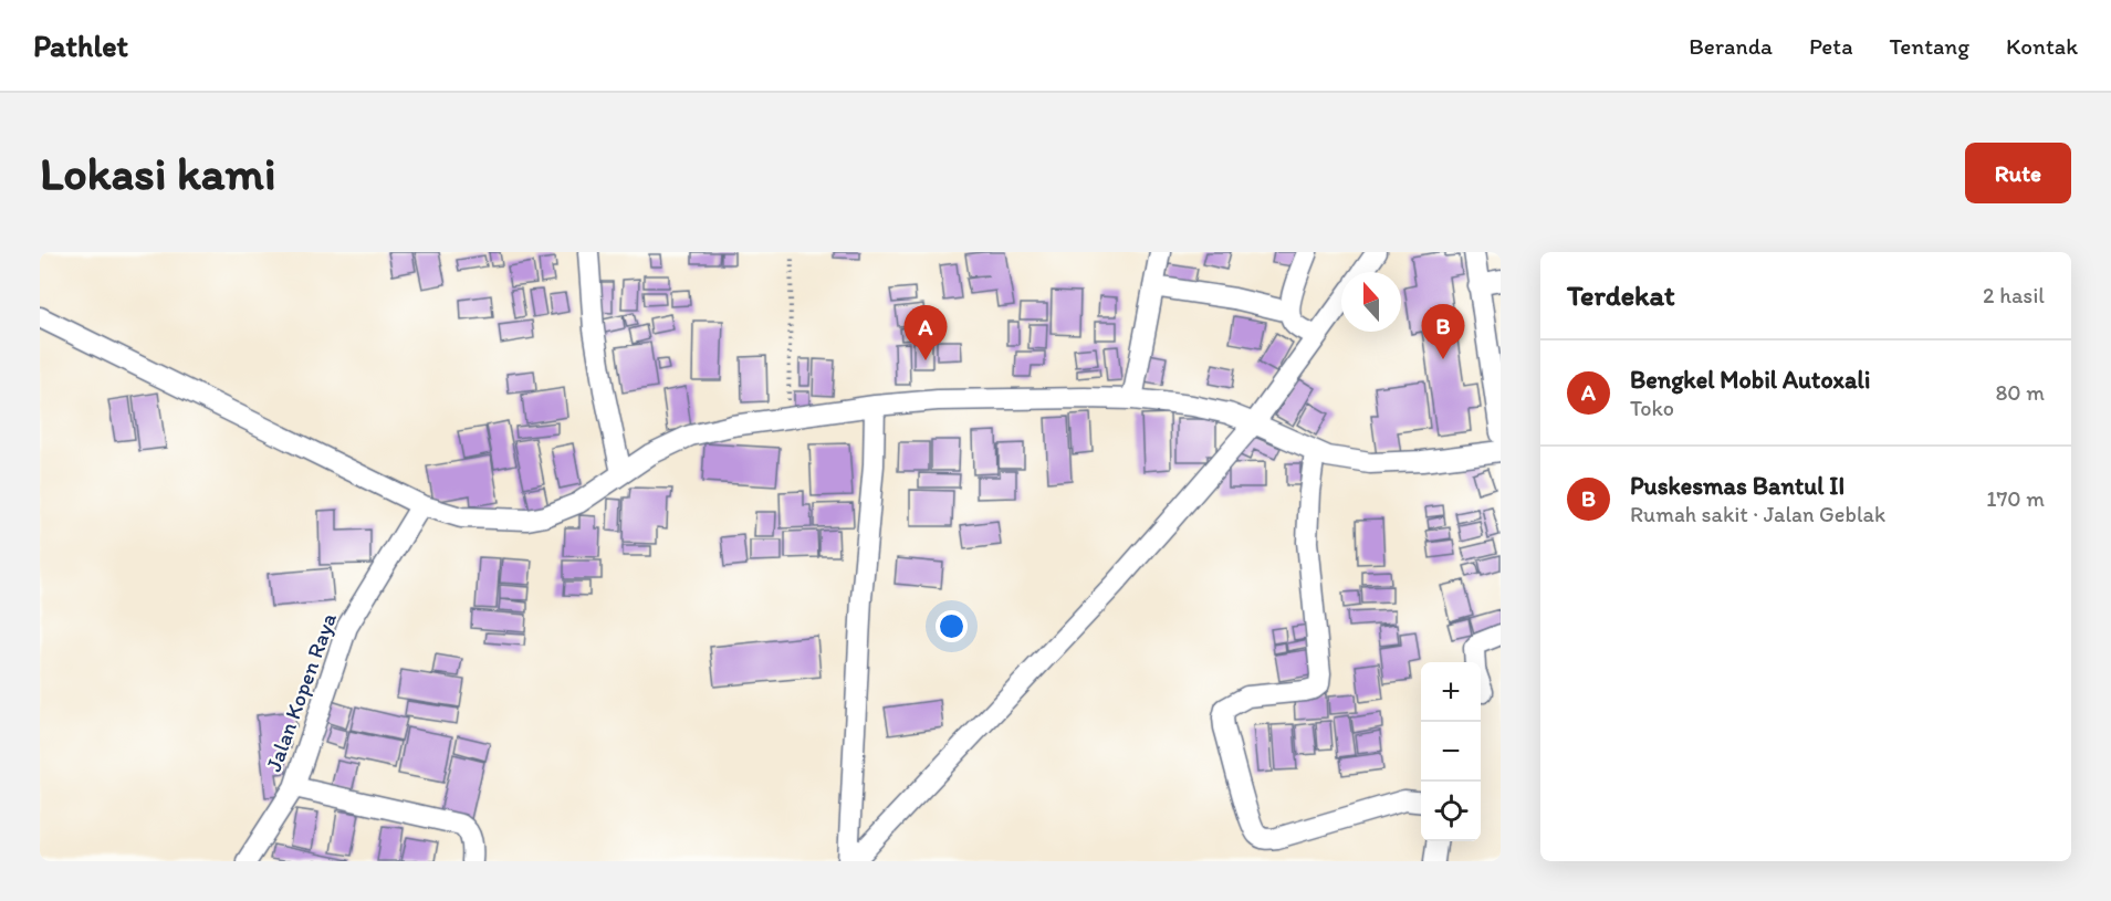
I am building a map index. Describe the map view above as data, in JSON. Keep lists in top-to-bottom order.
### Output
{
  "streets": {
    "street": ["Jalan Kopen Raya"]
  },
  "north": "top",
  "page": {
    "header": "Pathlet",
    "nav": [
      "Beranda",
      "Peta",
      "Tentang",
      "Kontak"
    ],
    "buttons": "Rute",
    "title": "Lokasi kami",
    "heading": ["Terdekat", "2 hasil"],
    "pins": ["B", "A"],
    "list": [
      {
        "mark": "A",
        "name": "Bengkel Mobil Autoxali",
        "note": "Toko",
        "value": "80 m"
      },
      {
        "mark": "B",
        "name": "Puskesmas Bantul II",
        "note": "Rumah sakit · Jalan Geblak",
        "value": "170 m"
      }
    ],
    "map_buttons": ["+", "−"]
  }
}
